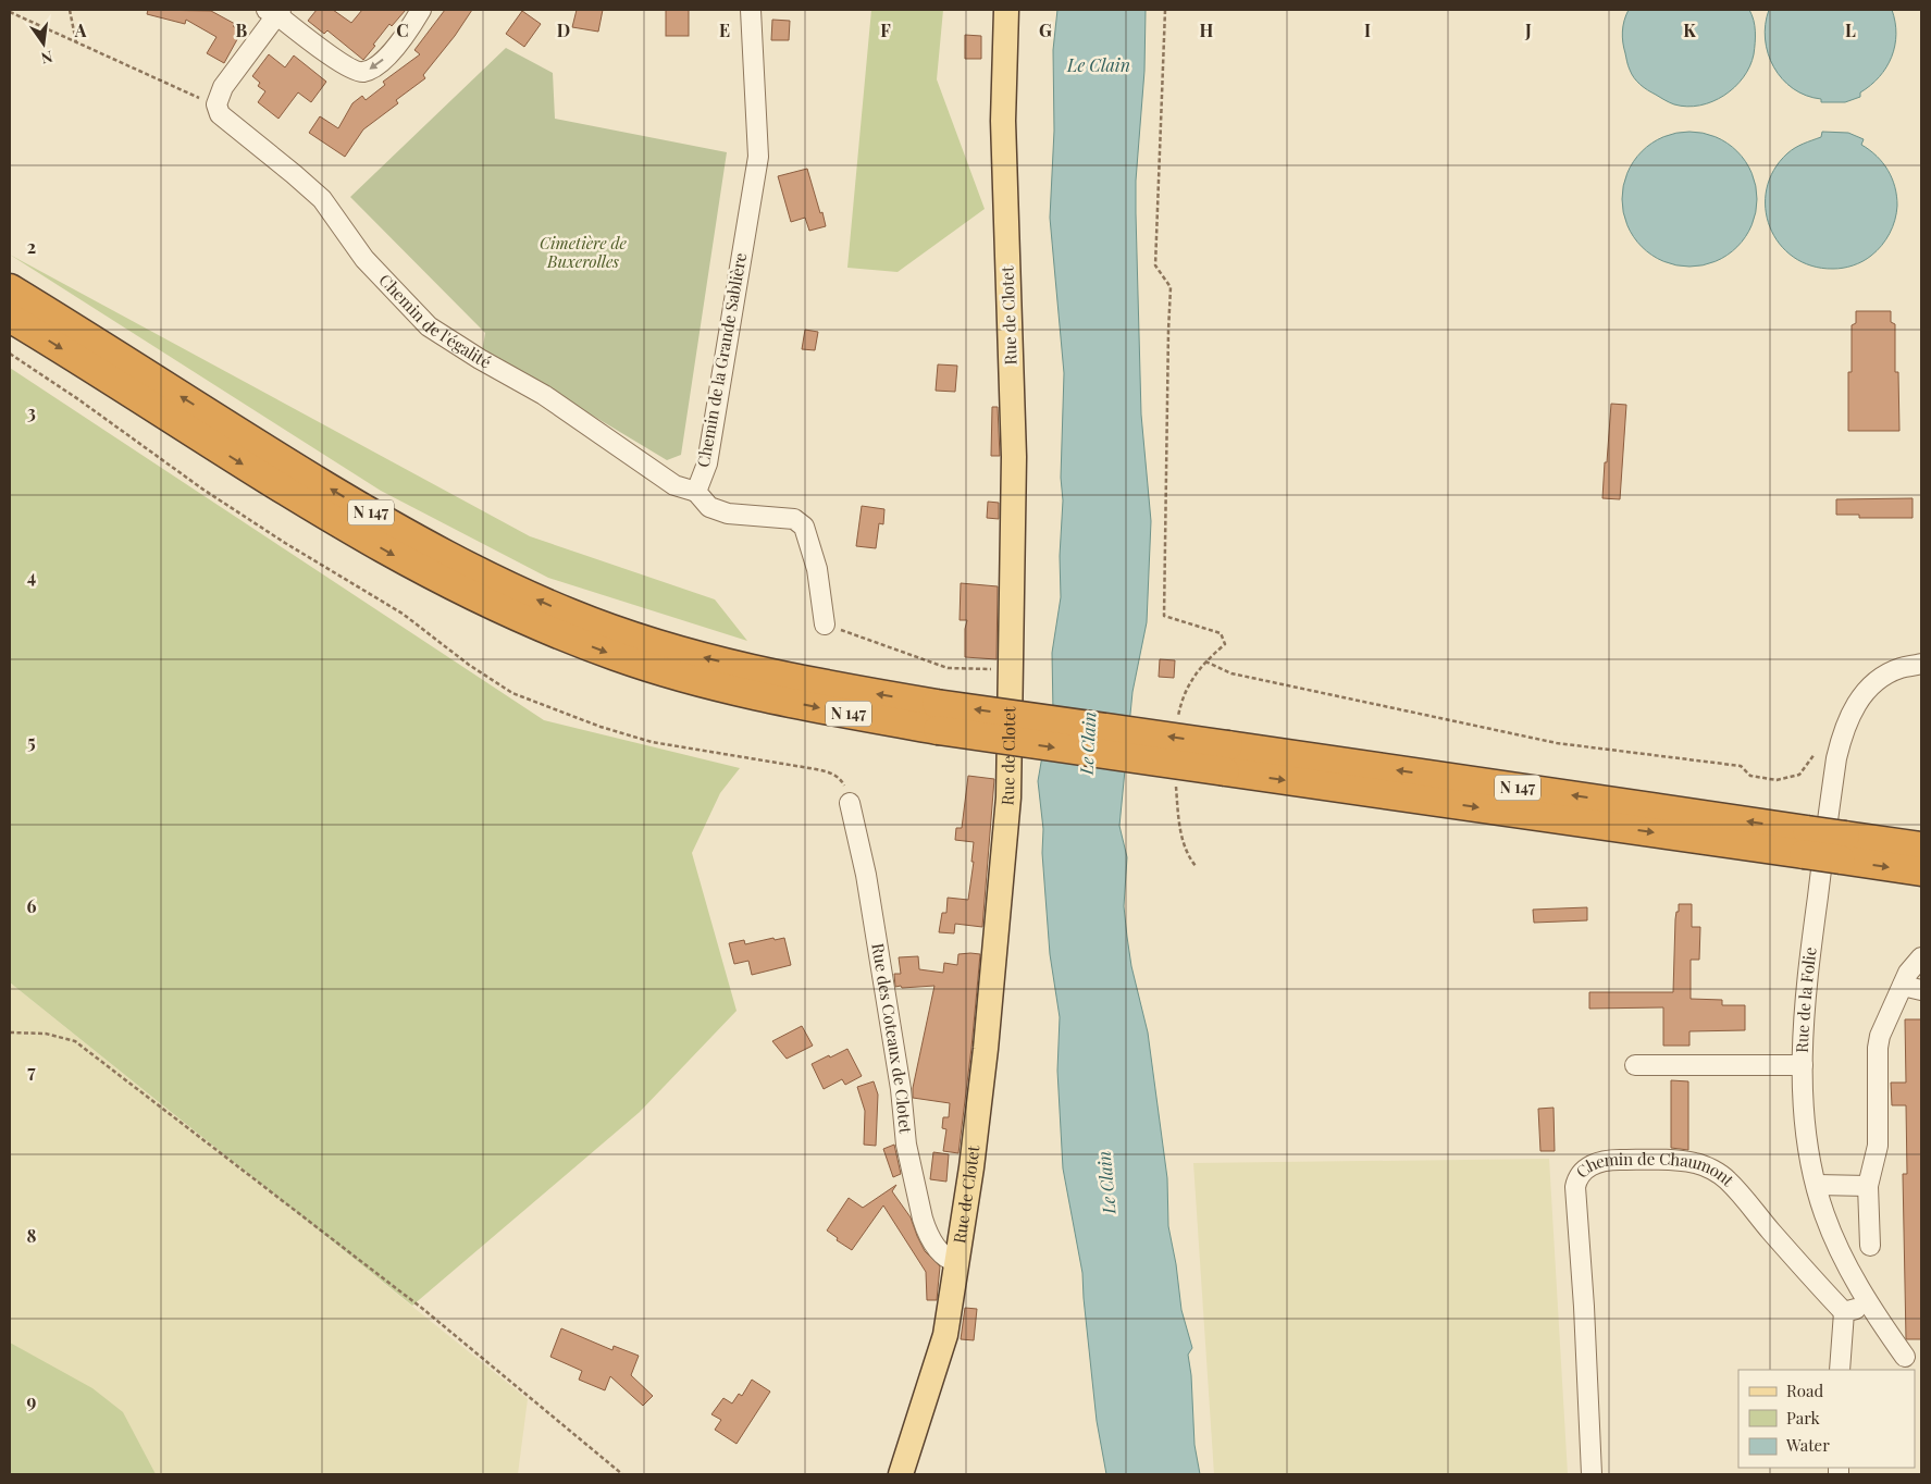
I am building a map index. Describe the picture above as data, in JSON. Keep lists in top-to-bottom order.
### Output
{
  "streets": {
    "highway": ["N 147"],
    "main road": ["Rue de Clotet"],
    "street": [
      "Chemin de l'égalité",
      "Chemin de la Grande Sablière",
      "Rue de la Folie",
      "Rue des Coteaux de Clotet",
      "Chemin de Chaumont"
    ]
  },
  "crossings": [
    ["Rue de Clotet", "Rue des Coteaux de Clotet"],
    ["Chemin de l'égalité", "Chemin de la Grande Sablière"]
  ],
  "water": ["Le Clain"],
  "parks": ["Cimetière de Buxerolles"],
  "legend": ["Road", "Park", "Water"],
  "north": "bottom",
  "grid": {
    "columns": [
      "A",
      "B",
      "C",
      "D",
      "E",
      "F",
      "G",
      "H",
      "I",
      "J",
      "K",
      "L"
    ],
    "rows": [
      "2",
      "3",
      "4",
      "5",
      "6",
      "7",
      "8",
      "9"
    ]
  }
}
